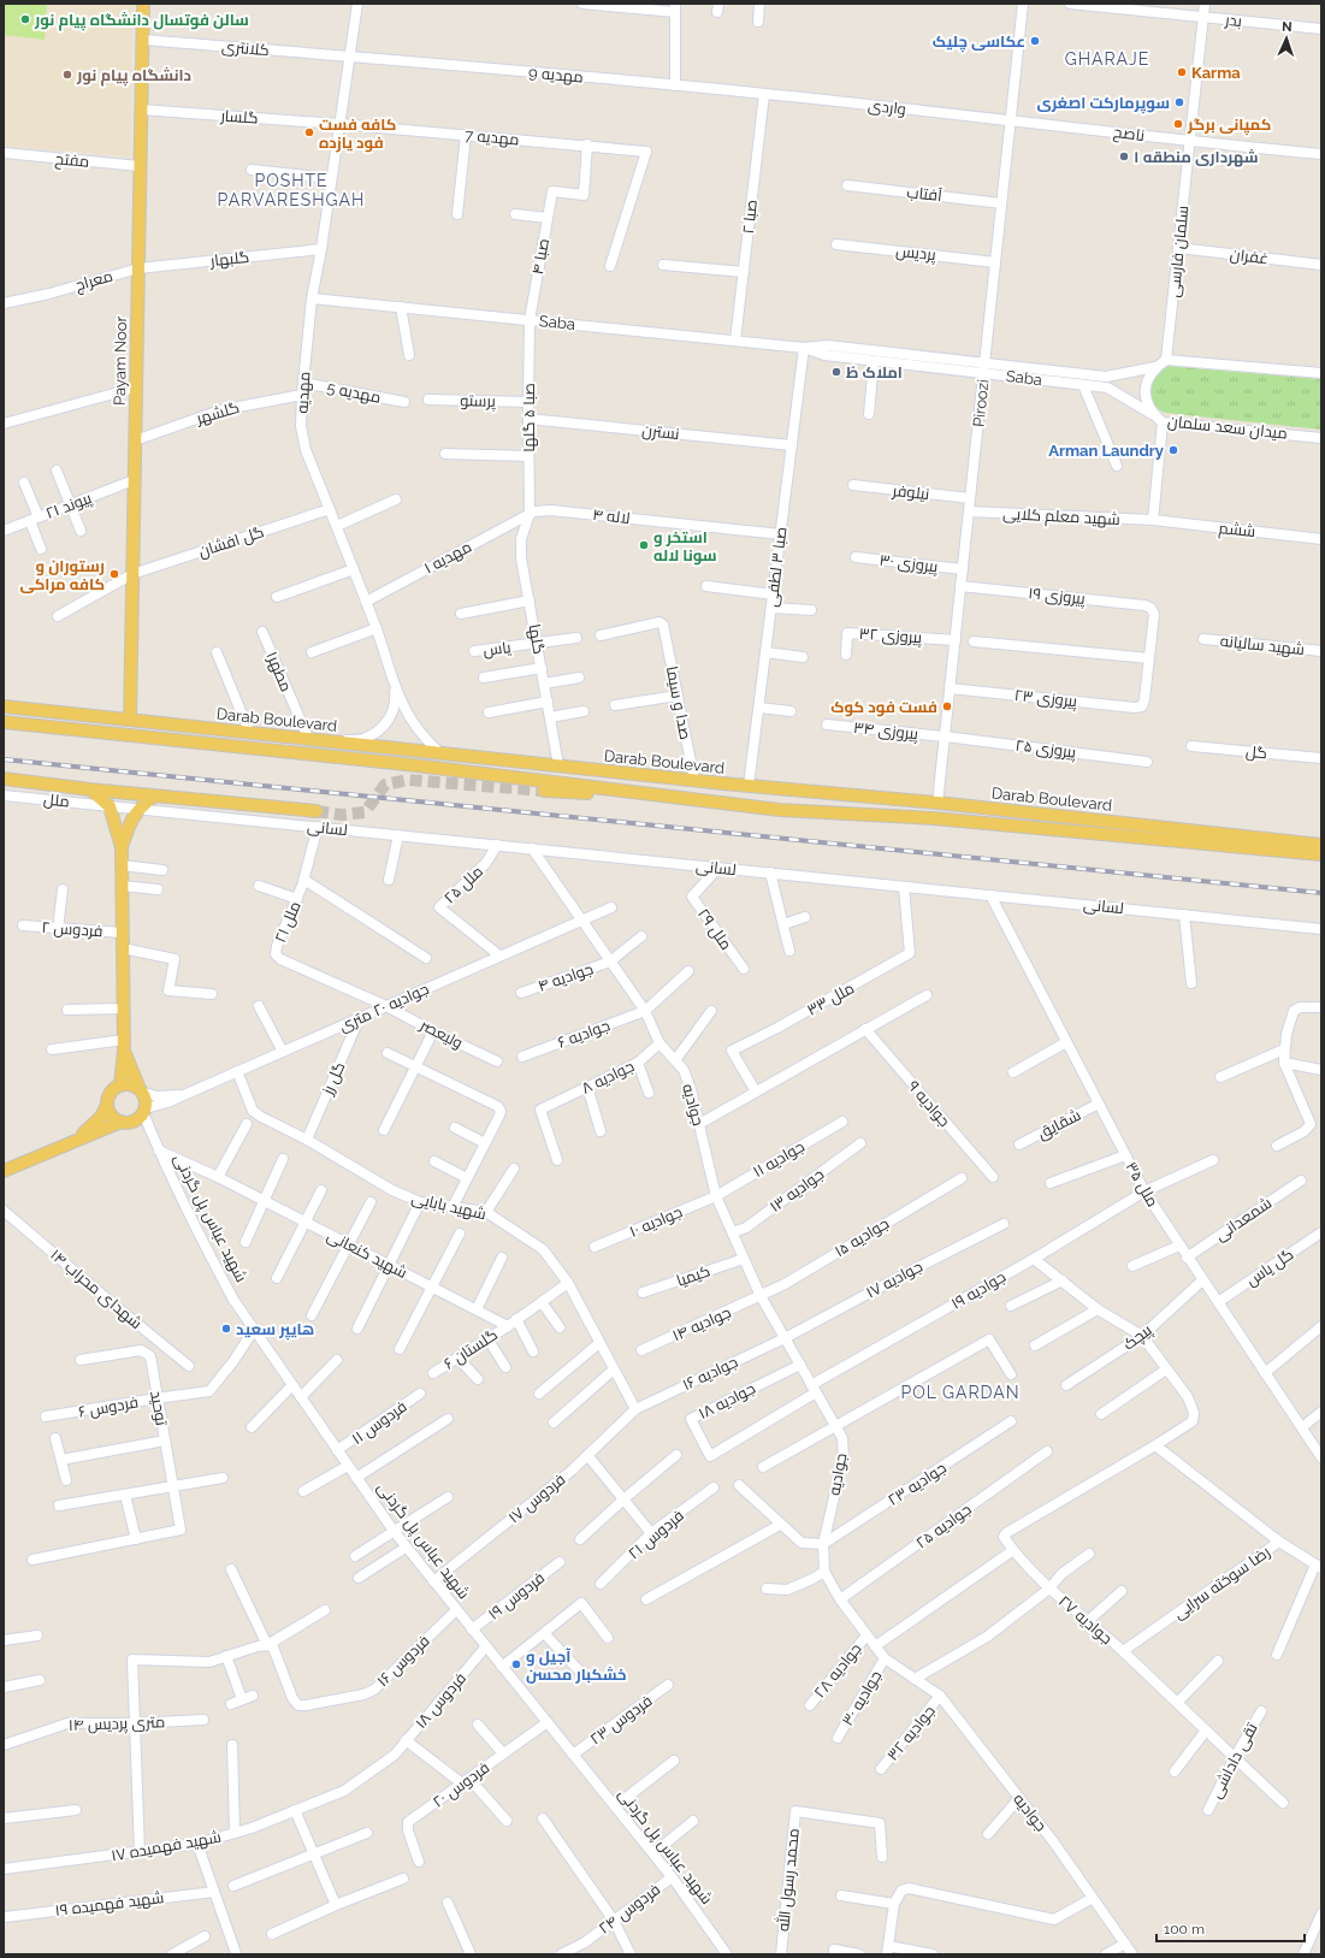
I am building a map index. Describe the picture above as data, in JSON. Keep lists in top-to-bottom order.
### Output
{
  "streets": {
    "main road": ["Payam Noor", "Darab Boulevard"],
    "street": [
      "بدر",
      "کلانتری",
      "مهدیه 9",
      "واردی",
      "گلسار",
      "ناصح",
      "مهدیه 7",
      "مفتح",
      "آفتاب",
      "صبا ۲",
      "سلمان فارسی",
      "پردیس",
      "صبا ۴",
      "غفران",
      "گلبهار",
      "معراج",
      "Saba",
      "مهدیه",
      "مهدیه 5",
      "پرستو",
      "Piroozi",
      "گلشهر",
      "صبا ۵ گلها",
      "میدان سعد سلمان",
      "نسترن",
      "نیلوفر",
      "پیوند ۲۱",
      "لاله ۴",
      "شهید معلم کلایی",
      "ششم",
      "گل افشان",
      "مهدیه ۱",
      "پیروزی ۳۰",
      "صبا ۳ لطفی",
      "پیروزی ۱۹",
      "پیروزی ۳۲",
      "گلها",
      "شهید سالیانه",
      "یاس",
      "مطهر۱",
      "پیروزی ۲۳",
      "صدا و سیما",
      "پیروزی ۳۴",
      "پیروزی ۲۵",
      "گل",
      "ملل",
      "لسانی",
      "ملل ۲۵",
      "ملل ۲۱",
      "فردوس ۲",
      "ملل ۲۹",
      "جوادیه ۴",
      "ملل ۳۳",
      "جوادیه ۲۰ متری",
      "ولیعصر",
      "جوادیه ۶",
      "جوادیه ۸",
      "گل رز",
      "جوادیه ۹",
      "جوادیه",
      "شقایق",
      "جوادیه ۱۱",
      "ملل ۳۵",
      "جوادیه ۱۳",
      "شهید بابایی",
      "شهید عباس پل گردنی",
      "شمعدانی",
      "جوادیه ۱۰",
      "جوادیه ۱۵",
      "شهید کنعانی",
      "گل یاس",
      "کیمیا",
      "جوادیه ۱۷",
      "شهدای محراب ۱۴",
      "جوادیه ۱۹",
      "جوادیه ۱۴",
      "پیچک",
      "گلستان ۶",
      "جوادیه ۱۶",
      "جوادیه ۱۸",
      "فردوس ۶",
      "توحید",
      "فردوس ۱۱",
      "جوادیه ۲۳",
      "فردوس ۱۷",
      "جوادیه ۲۵",
      "فردوس ۲۱",
      "رضا سوخته سرایی",
      "فردوس ۱۹",
      "جوادیه ۲۷",
      "فردوس ۱۶",
      "جوادیه ۲۸",
      "جوادیه ۳۰",
      "فردوس ۱۸",
      "فردوس ۲۳",
      "۱۴ متری پردیس",
      "جوادیه ۳۲",
      "تقی داداشی",
      "فردوس ۲۰",
      "شهید فهمیده ۱۷",
      "محمد رسول الله",
      "شهید فهمیده ۱۹",
      "فردوس ۲۴"
    ]
  },
  "crossings": [
    ["بدر", "سلمان فارسی"],
    ["کلانتری", "مهدیه 9"],
    ["کلانتری", "Payam Noor"],
    ["کلانتری", "مهدیه"],
    ["مهدیه 9", "واردی"],
    ["مهدیه 9", "صبا ۲"],
    ["مهدیه 9", "مهدیه"],
    ["واردی", "ناصح"],
    ["واردی", "صبا ۲"],
    ["واردی", "Piroozi"],
    ["گلسار", "مهدیه 7"],
    ["گلسار", "Payam Noor"],
    ["گلسار", "مهدیه"],
    ["ناصح", "سلمان فارسی"],
    ["مهدیه 7", "صبا ۴"],
    ["مهدیه 7", "مهدیه"],
    ["مفتح", "Payam Noor"],
    ["آفتاب", "Piroozi"],
    ["صبا ۲", "Saba"],
    ["سلمان فارسی", "غفران"],
    ["سلمان فارسی", "میدان سعد سلمان"],
    ["پردیس", "Piroozi"],
    ["صبا ۴", "Saba"],
    ["صبا ۴", "صبا ۵ گلها"],
    ["گلبهار", "معراج"],
    ["گلبهار", "Payam Noor"],
    ["گلبهار", "مهدیه"],
    ["معراج", "Payam Noor"],
    ["Saba", "مهدیه"],
    ["Saba", "Piroozi"],
    ["Saba", "صبا ۵ گلها"],
    ["Saba", "میدان سعد سلمان"],
    ["Saba", "صبا ۳ لطفی"],
    ["Payam Noor", "گلشهر"],
    ["Payam Noor", "پیوند ۲۱"],
    ["Payam Noor", "گل افشان"],
    ["Payam Noor", "Darab Boulevard"],
    ["مهدیه", "مهدیه 5"],
    ["مهدیه", "گلشهر"],
    ["مهدیه", "گل افشان"],
    ["مهدیه", "مهدیه ۱"],
    ["مهدیه", "Darab Boulevard"],
    ["پرستو", "صبا ۵ گلها"],
    ["Piroozi", "نیلوفر"],
    ["Piroozi", "شهید معلم کلایی"],
    ["Piroozi", "پیروزی ۳۰"],
    ["Piroozi", "پیروزی ۱۹"],
    ["Piroozi", "پیروزی ۳۲"],
    ["Piroozi", "پیروزی ۲۳"],
    ["Piroozi", "Darab Boulevard"],
    ["Piroozi", "پیروزی ۳۴"],
    ["Piroozi", "پیروزی ۲۵"],
    ["صبا ۵ گلها", "نسترن"],
    ["صبا ۵ گلها", "لاله ۴"],
    ["صبا ۵ گلها", "مهدیه ۱"],
    ["صبا ۵ گلها", "گلها"],
    ["نسترن", "صبا ۳ لطفی"],
    ["لاله ۴", "مهدیه ۱"],
    ["لاله ۴", "صبا ۳ لطفی"],
    ["لاله ۴", "گلها"],
    ["شهید معلم کلایی", "ششم"],
    ["مهدیه ۱", "گلها"],
    ["صبا ۳ لطفی", "Darab Boulevard"],
    ["پیروزی ۱۹", "پیروزی ۲۳"],
    ["گلها", "یاس"],
    ["گلها", "Darab Boulevard"],
    ["مطهر۱", "Darab Boulevard"],
    ["صدا و سیما", "Darab Boulevard"],
    ["پیروزی ۳۴", "پیروزی ۲۵"],
    ["ملل", "لسانی"],
    ["لسانی", "ملل ۲۵"],
    ["لسانی", "ملل ۲۱"],
    ["لسانی", "ملل ۲۹"],
    ["لسانی", "ملل ۳۳"],
    ["لسانی", "جوادیه"],
    ["لسانی", "ملل ۳۵"],
    ["ملل ۲۵", "جوادیه ۲۰ متری"],
    ["ملل ۲۱", "جوادیه ۲۰ متری"],
    ["ملل ۲۱", "ولیعصر"],
    ["جوادیه ۴", "جوادیه"],
    ["جوادیه ۲۰ متری", "ولیعصر"],
    ["جوادیه ۲۰ متری", "گل رز"],
    ["جوادیه ۲۰ متری", "جوادیه"],
    ["جوادیه ۲۰ متری", "شهید بابایی"],
    ["جوادیه ۲۰ متری", "شهید عباس پل گردنی"],
    ["جوادیه ۶", "جوادیه"],
    ["جوادیه ۸", "جوادیه"],
    ["گل رز", "شهید بابایی"],
    ["جوادیه", "جوادیه ۱۱"],
    ["جوادیه", "جوادیه ۱۳"],
    ["جوادیه", "جوادیه ۱۰"],
    ["جوادیه", "جوادیه ۱۵"],
    ["جوادیه", "کیمیا"],
    ["جوادیه", "جوادیه ۱۷"],
    ["جوادیه", "جوادیه ۱۹"],
    ["جوادیه", "جوادیه ۱۴"],
    ["جوادیه", "جوادیه ۱۶"],
    ["جوادیه", "جوادیه ۱۸"],
    ["جوادیه", "جوادیه ۲۳"],
    ["جوادیه", "جوادیه ۲۵"],
    ["جوادیه", "جوادیه ۲۸"],
    ["جوادیه", "جوادیه ۳۰"],
    ["جوادیه", "جوادیه ۳۲"],
    ["شقایق", "ملل ۳۵"],
    ["جوادیه ۱۱", "جوادیه ۱۰"],
    ["ملل ۳۵", "شمعدانی"],
    ["ملل ۳۵", "گل یاس"],
    ["ملل ۳۵", "جوادیه ۱۹"],
    ["ملل ۳۵", "پیچک"],
    ["شهید بابایی", "جوادیه ۱۶"],
    ["شهید بابایی", "فردوس ۱۷"],
    ["شهید عباس پل گردنی", "شهید کنعانی"],
    ["شهید عباس پل گردنی", "فردوس ۶"],
    ["شهید عباس پل گردنی", "فردوس ۱۱"],
    ["شهید عباس پل گردنی", "فردوس ۱۷"],
    ["شهید عباس پل گردنی", "فردوس ۱۹"],
    ["شهید عباس پل گردنی", "فردوس ۱۶"],
    ["شهید عباس پل گردنی", "فردوس ۱۸"],
    ["شهید عباس پل گردنی", "فردوس ۲۳"],
    ["شهید عباس پل گردنی", "فردوس ۲۰"],
    ["شهید عباس پل گردنی", "فردوس ۲۴"],
    ["جوادیه ۱۵", "جوادیه ۱۴"],
    ["شهید کنعانی", "گلستان ۶"],
    ["جوادیه ۱۷", "جوادیه ۱۶"],
    ["جوادیه ۱۹", "جوادیه ۱۸"],
    ["جوادیه ۱۶", "فردوس ۱۷"],
    ["فردوس ۶", "توحید"],
    ["رضا سوخته سرایی", "جوادیه ۲۷"],
    ["جوادیه ۲۷", "تقی داداشی"],
    ["فردوس ۱۸", "شهید فهمیده ۱۷"]
  ],
  "districts": ["GHARAJE", "POSHTE PARVARESHGAH", "POL GARDAN"],
  "places": [
    "سالن فوتسال دانشگاه پیام نور",
    "عکاسی چلیک",
    "Karma",
    "دانشگاه پیام نور",
    "سوپرمارکت اصغری",
    "کمپانی برگر",
    "کافه فست فود یازده",
    "شهرداری منطقه ۱",
    "املاک طُ",
    "Arman Laundry",
    "استخر و سونا لاله",
    "رستوران و کافه مراکی",
    "فست فود کوک",
    "هایپر سعید",
    "آجیل و خشکبار محسن"
  ],
  "scale_bar": "100 m",
  "north": "top"
}
